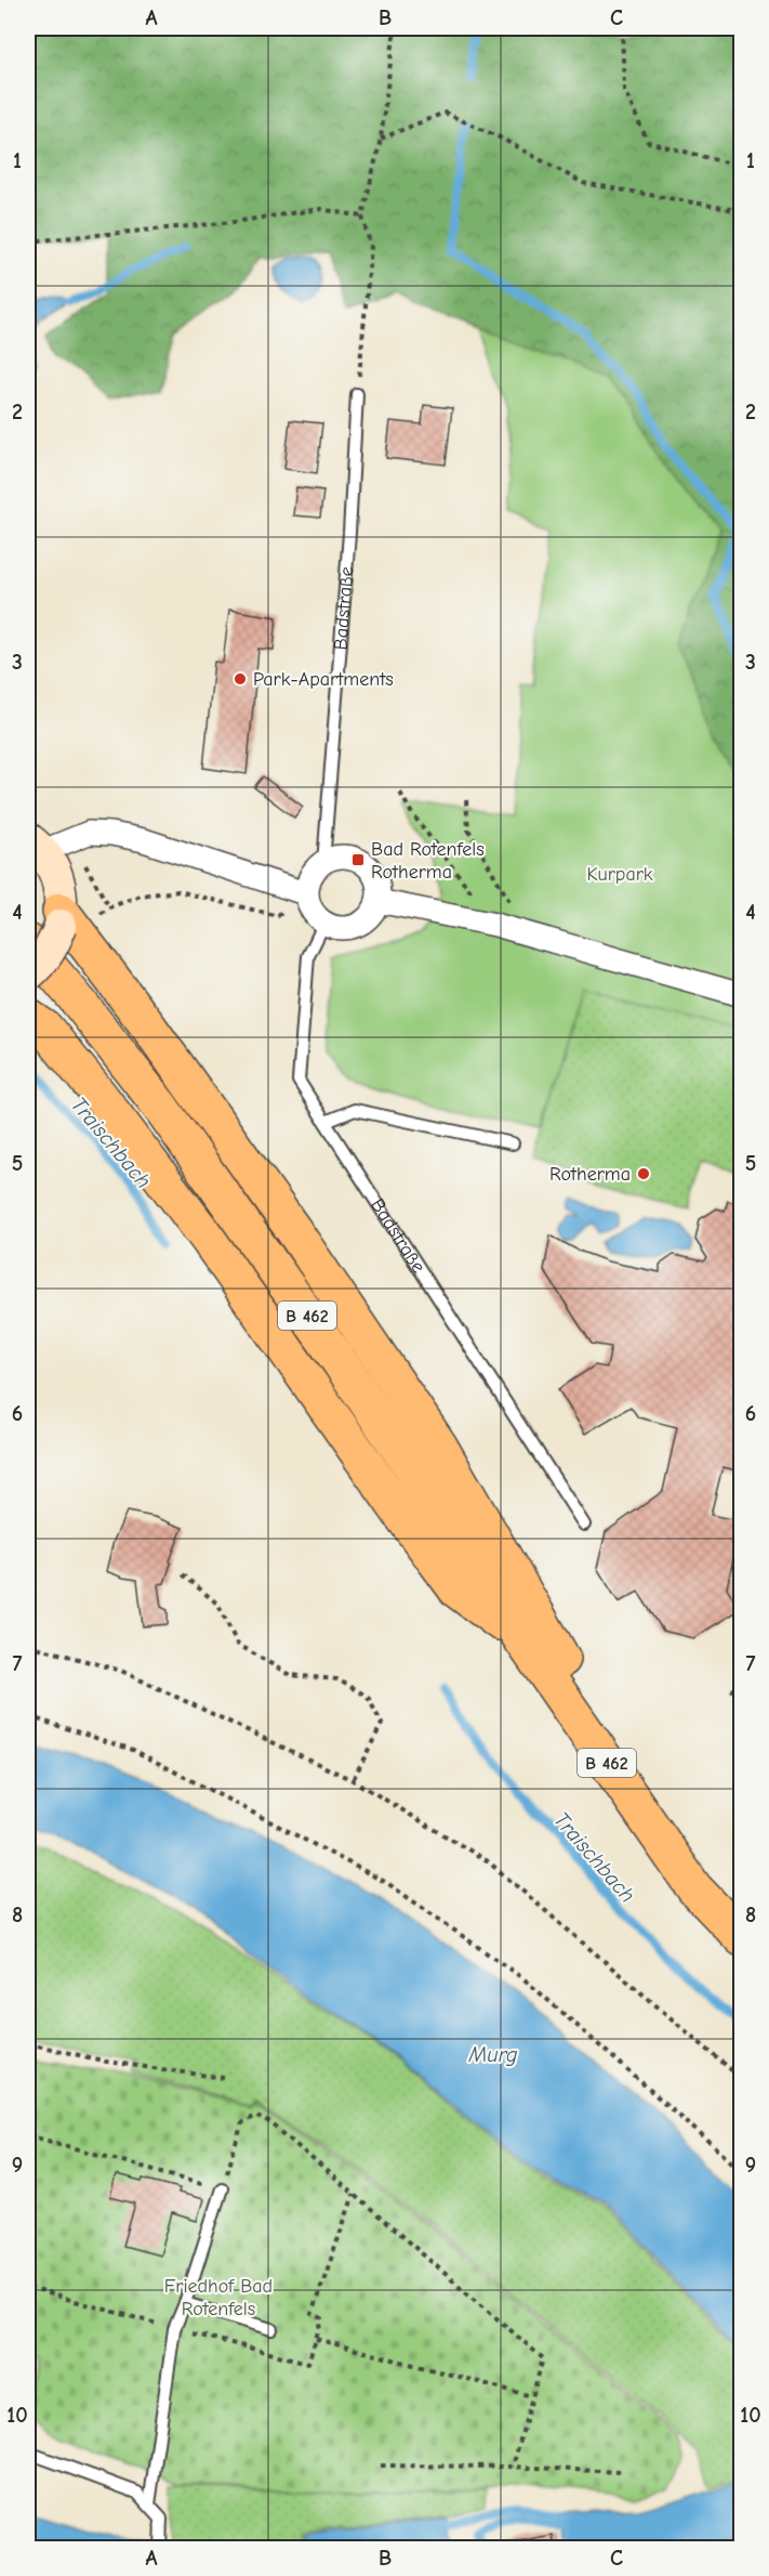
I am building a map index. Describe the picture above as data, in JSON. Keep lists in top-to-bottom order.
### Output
{
  "streets": {
    "main road": ["B 462"],
    "street": ["Badstraße"]
  },
  "water": ["Traischbach", "Murg"],
  "parks": ["Kurpark", "Friedhof Bad Rotenfels"],
  "places": {
    "other": ["Park-Apartments", "Rotherma"],
    "transit": ["Bad Rotenfels Rotherma"]
  },
  "grid": {
    "columns": ["A", "B", "C"],
    "rows": [
      "1",
      "2",
      "3",
      "4",
      "5",
      "6",
      "7",
      "8",
      "9",
      "10"
    ]
  }
}
